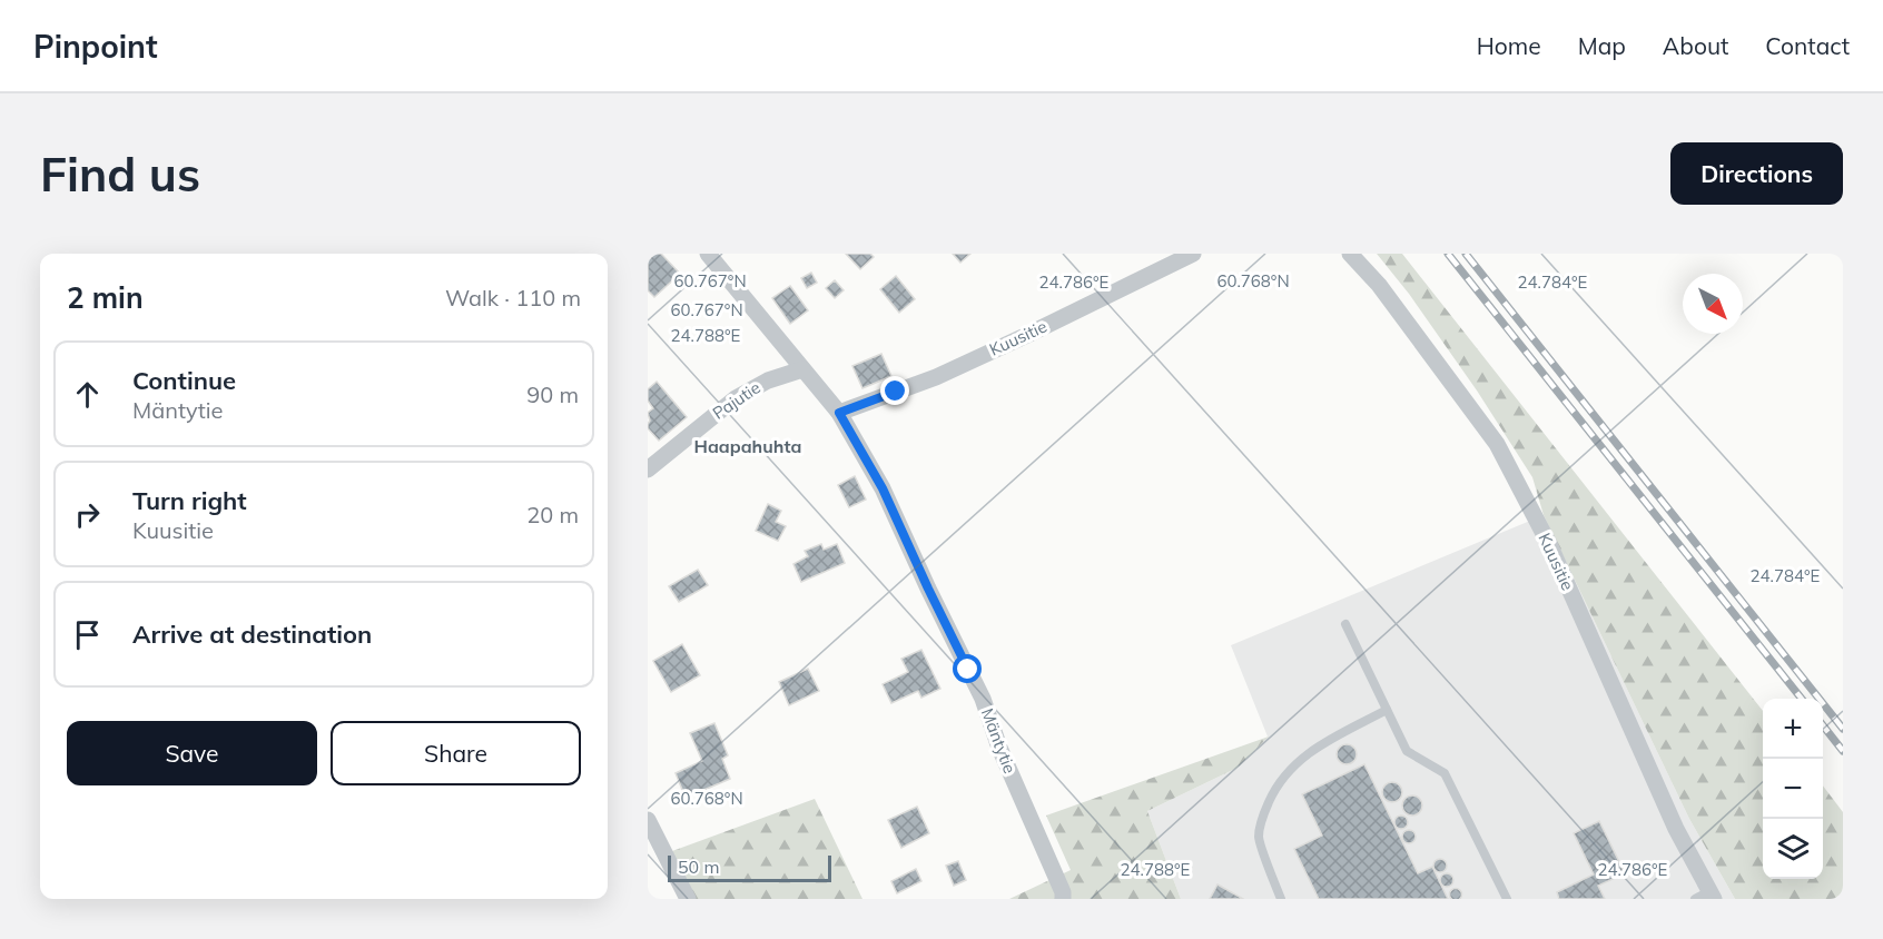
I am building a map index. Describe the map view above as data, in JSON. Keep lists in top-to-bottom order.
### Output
{
  "streets": {
    "street": ["Kuusitie", "Pajutie", "Mäntytie"]
  },
  "crossings": [
    ["Kuusitie", "Mäntytie"],
    ["Pajutie", "Mäntytie"]
  ],
  "districts": ["Haapahuhta"],
  "scale_bar": "50 m",
  "north": "bottom right",
  "page": {
    "header": "Pinpoint",
    "nav": [
      "Home",
      "Map",
      "About",
      "Contact"
    ],
    "buttons": [
      "Directions",
      ["Save", "Share"]
    ],
    "title": "Find us",
    "heading": ["2 min", "Walk · 110 m"],
    "list": [
      ["Continue", "Mäntytie", "90 m"],
      ["Turn right", "Kuusitie", "20 m"],
      "Arrive at destination"
    ],
    "map_buttons": ["+", "−"],
    "scale": "50 m"
  },
  "coordinates": [
    "60.767°N",
    "60.768°N",
    "24.786°E",
    "24.784°E",
    "24.788°E"
  ]
}
